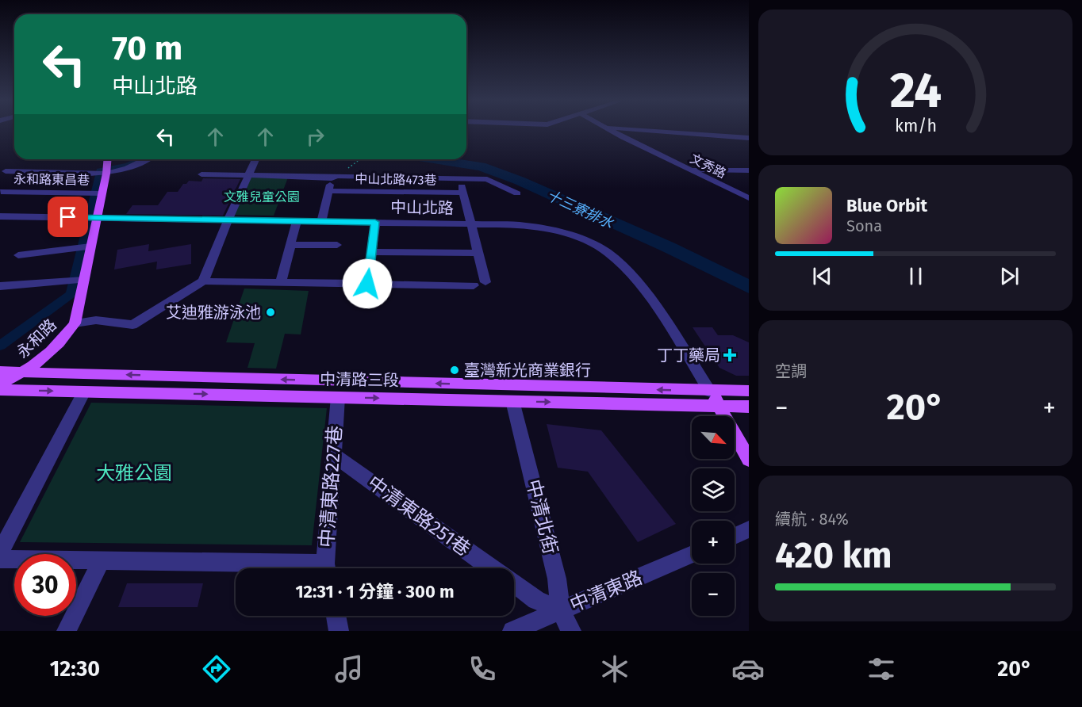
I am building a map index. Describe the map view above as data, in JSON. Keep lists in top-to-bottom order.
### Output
{
  "streets": {
    "main road": ["永和路", "中清路三段"],
    "street": [
      "文秀路",
      "永和路東昌巷",
      "中山北路473巷",
      "中山北路",
      "中清東路227巷",
      "中清東路251巷",
      "中清北街",
      "中清東路"
    ]
  },
  "crossings": [
    ["永和路東昌巷", "永和路"],
    ["中山北路", "永和路"],
    ["中山北路", "中清路三段"],
    ["永和路", "中清路三段"],
    ["中清路三段", "中清東路227巷"],
    ["中清路三段", "中清北街"],
    ["中清東路227巷", "中清東路251巷"],
    ["中清東路251巷", "中清北街"],
    ["中清東路251巷", "中清東路"],
    ["中清北街", "中清東路"]
  ],
  "water": ["十三寮排水"],
  "parks": ["文雅兒童公園", "大雅公園"],
  "places": {
    "other": ["艾迪雅游泳池", "臺灣新光商業銀行"],
    "health": ["丁丁藥局"]
  },
  "north": "bottom right",
  "page": {
    "turn": ["70 m", "中山北路"],
    "song": ["Blue Orbit", "Sona"],
    "tile": [
      "空調",
      ["續航 · 84%", "420 km"]
    ],
    "heat": ["−", "20°", "+"],
    "map_buttons": ["+", "−"],
    "limit": "30",
    "trip": "12:31 · 1 分鐘 · 300 m",
    "tabs": ["12:30", "20°"],
    "gauge": ["24", "km/h"]
  }
}
